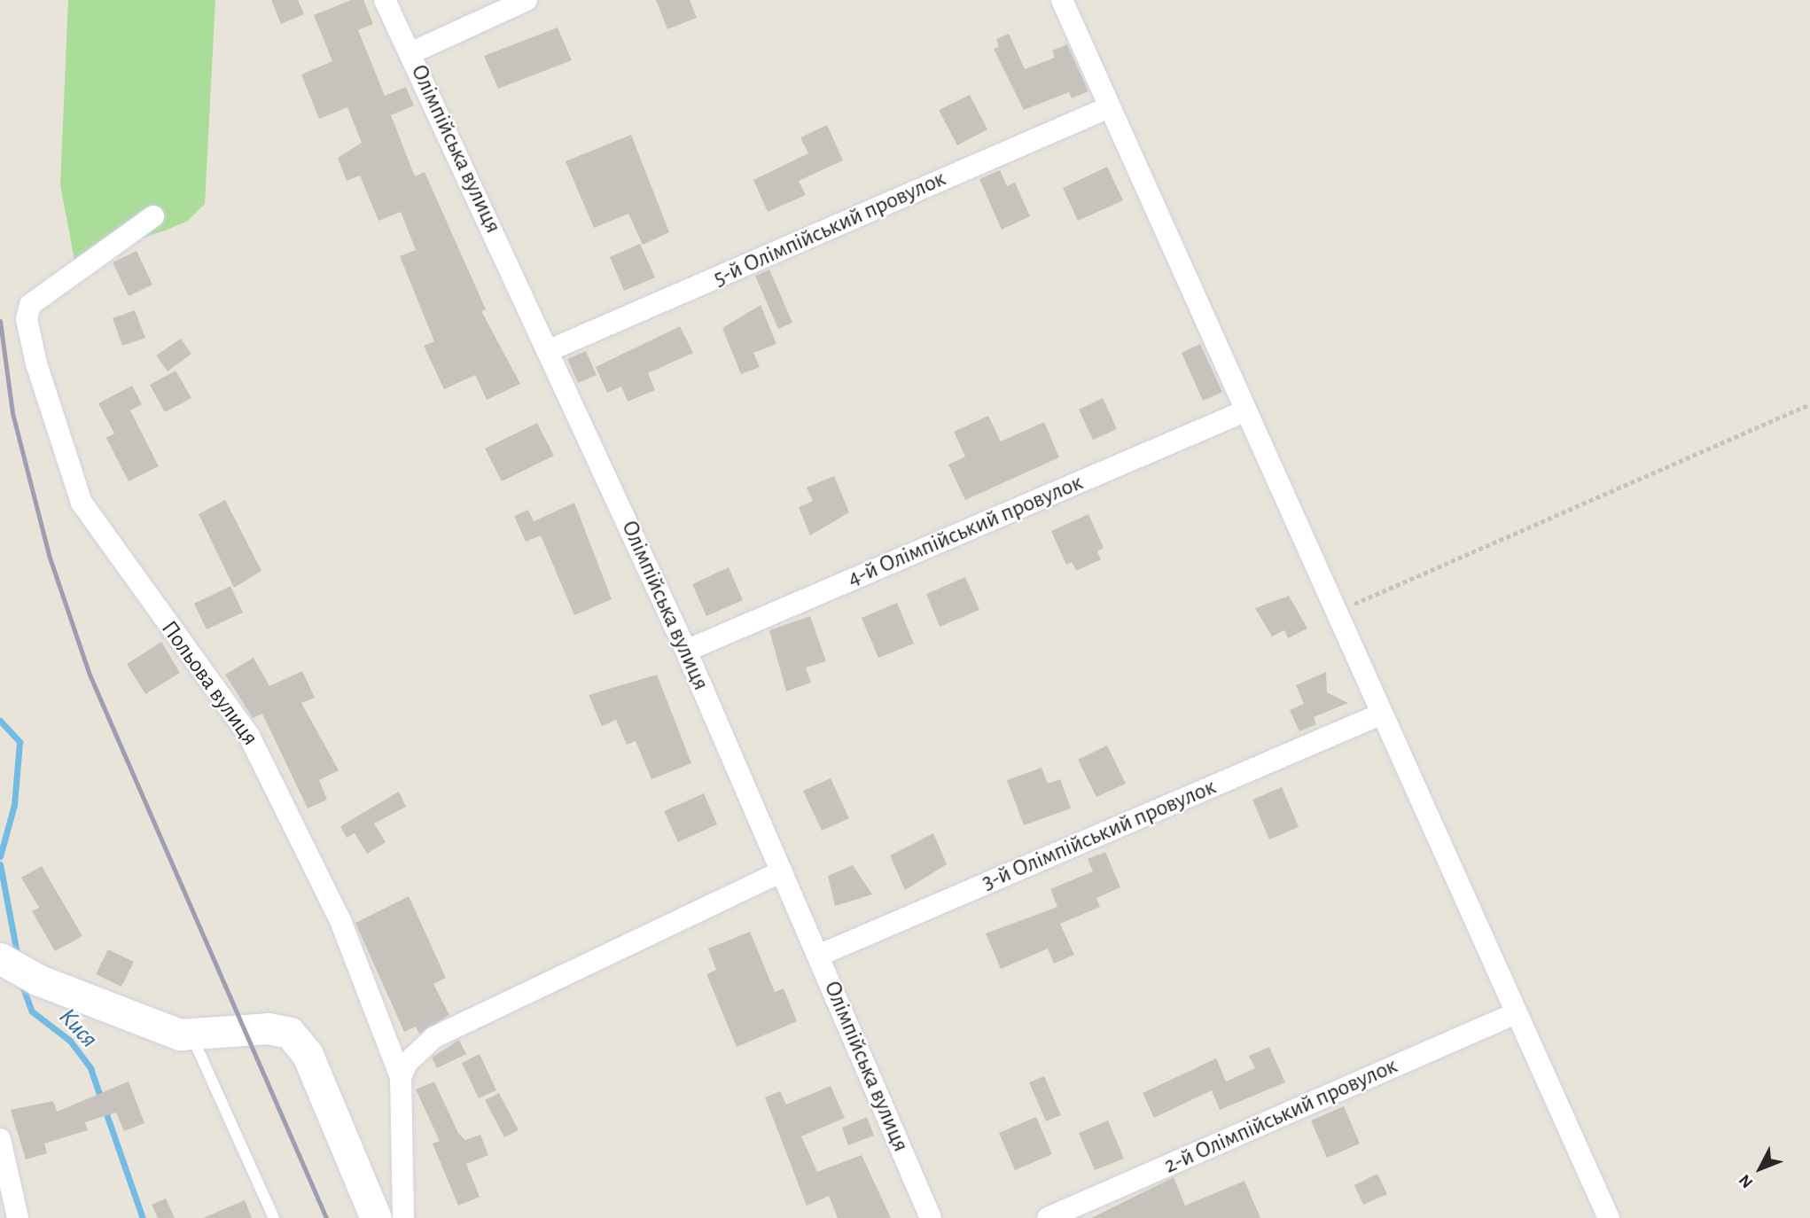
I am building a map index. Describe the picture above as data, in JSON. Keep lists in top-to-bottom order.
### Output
{
  "streets": {
    "street": [
      "Олімпійська вулиця",
      "5-й Олімпійський провулок",
      "4-й Олімпійський провулок",
      "Польова вулиця",
      "3-й Олімпійський провулок",
      "2-й Олімпійський провулок"
    ]
  },
  "crossings": [
    ["Олімпійська вулиця", "5-й Олімпійський провулок"],
    ["Олімпійська вулиця", "4-й Олімпійський провулок"],
    ["Олімпійська вулиця", "3-й Олімпійський провулок"]
  ],
  "water": ["Кися"],
  "north": "bottom left"
}
